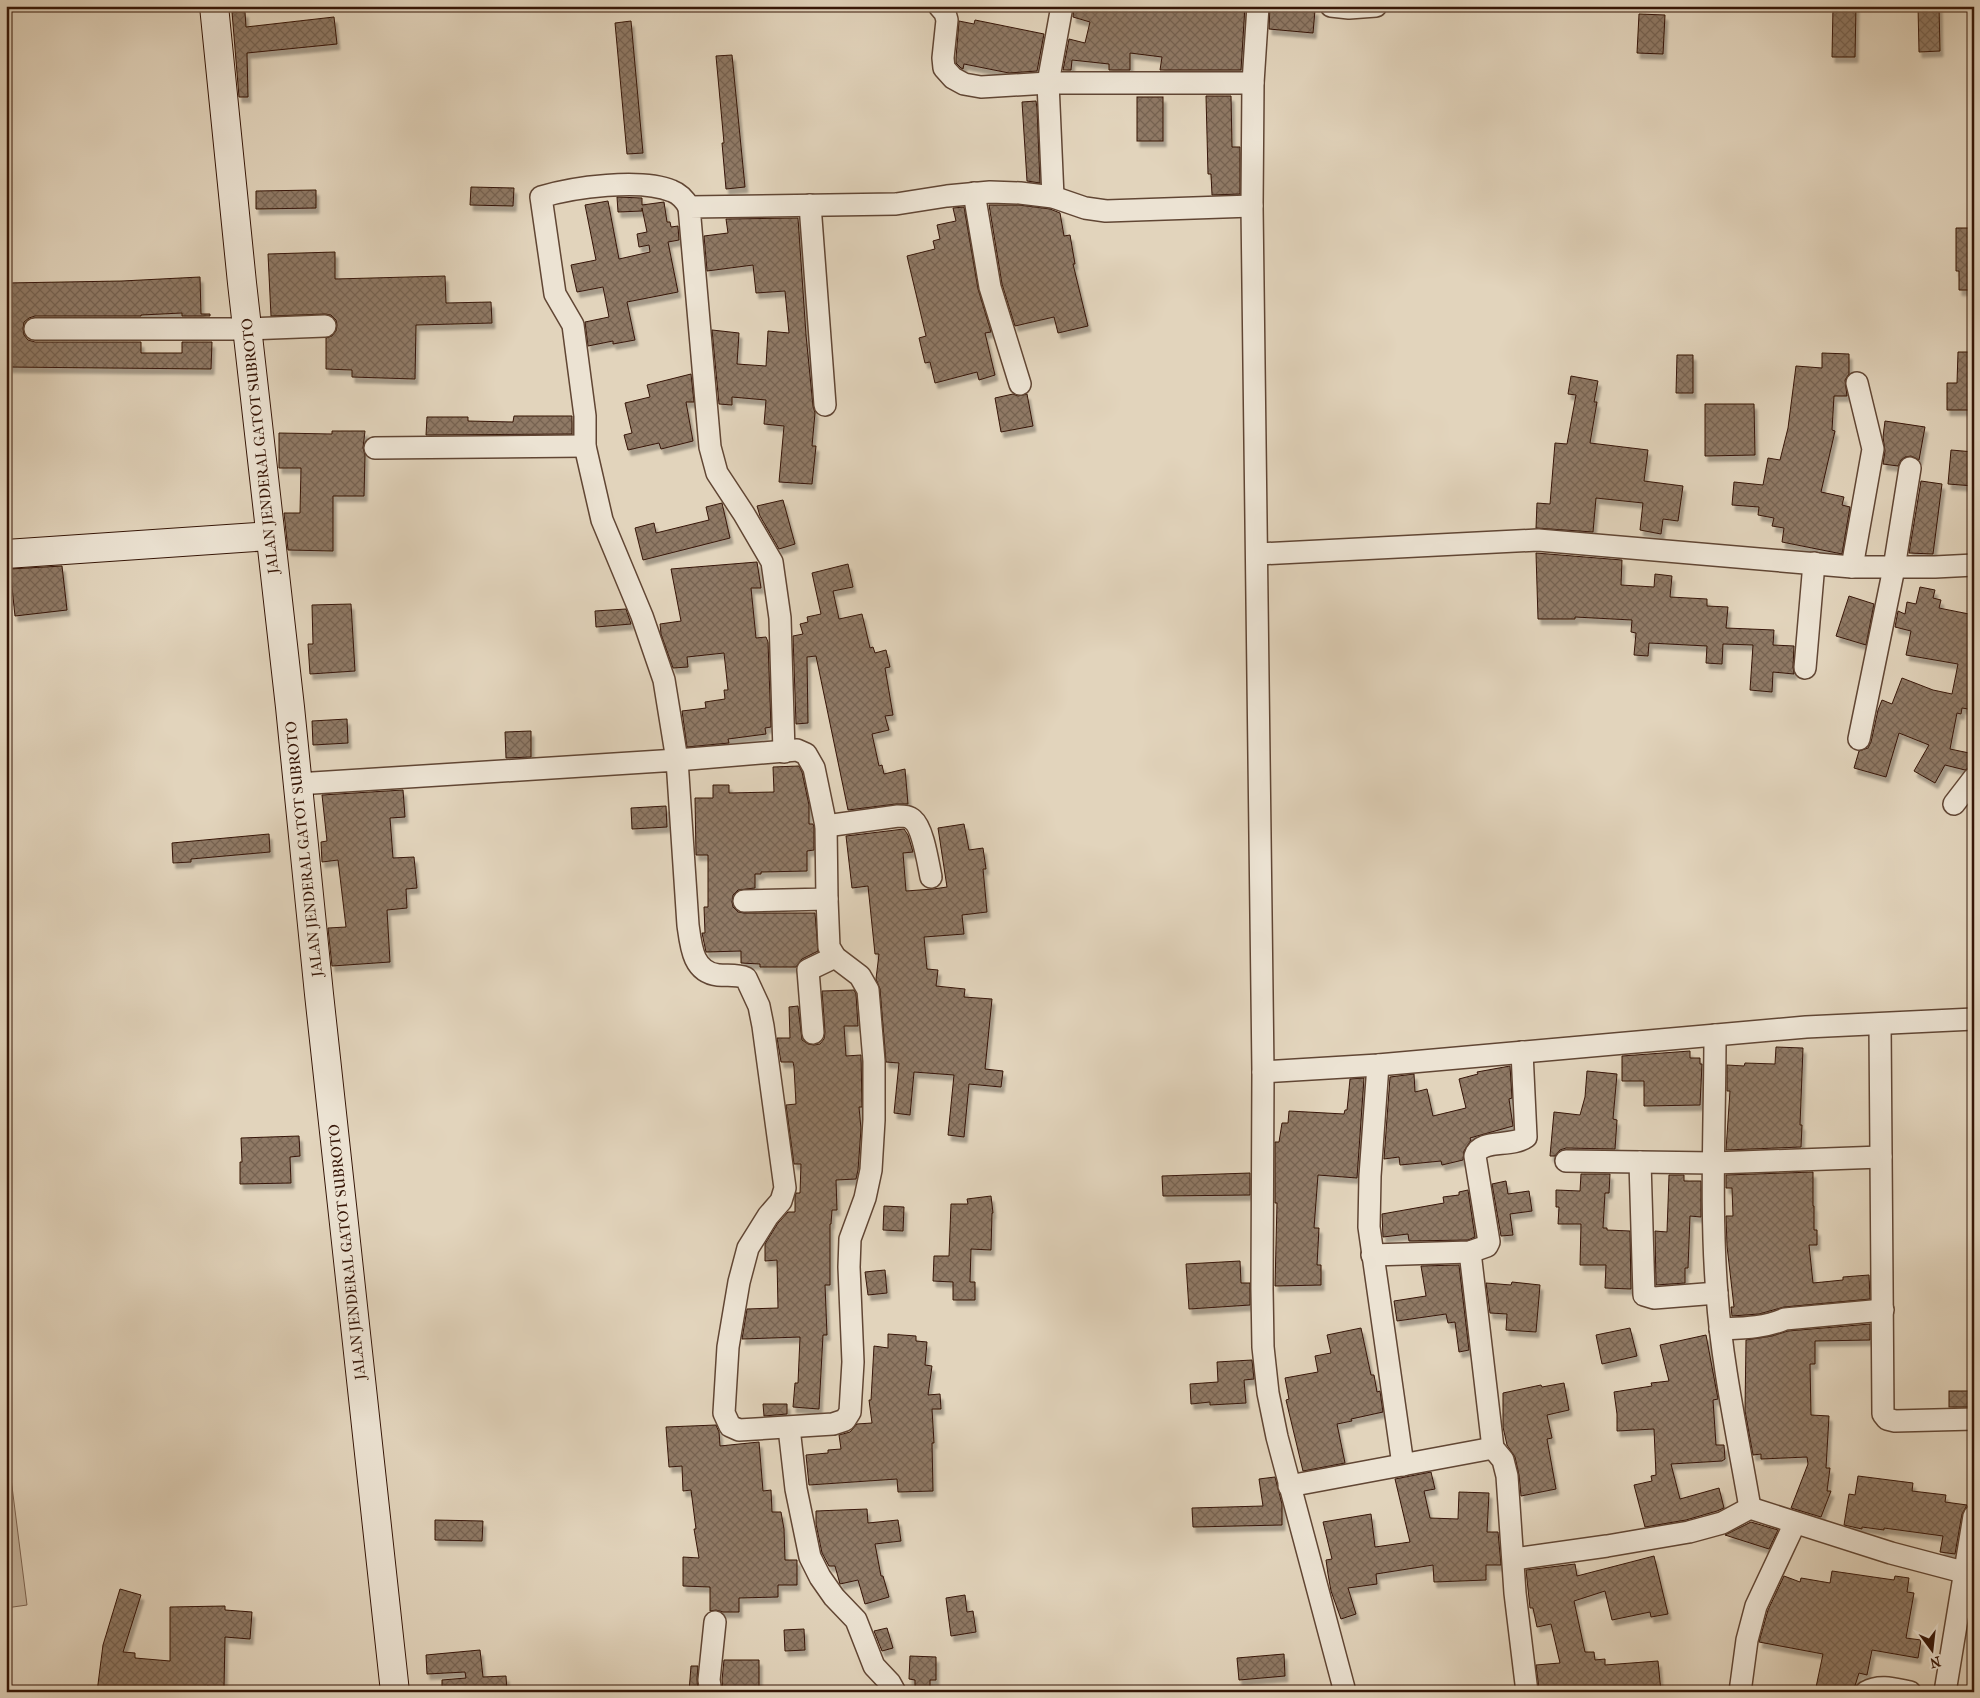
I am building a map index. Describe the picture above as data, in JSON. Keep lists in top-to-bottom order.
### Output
{
  "streets": {
    "main road": ["JALAN JENDERAL GATOT SUBROTO"]
  },
  "north": "bottom"
}
